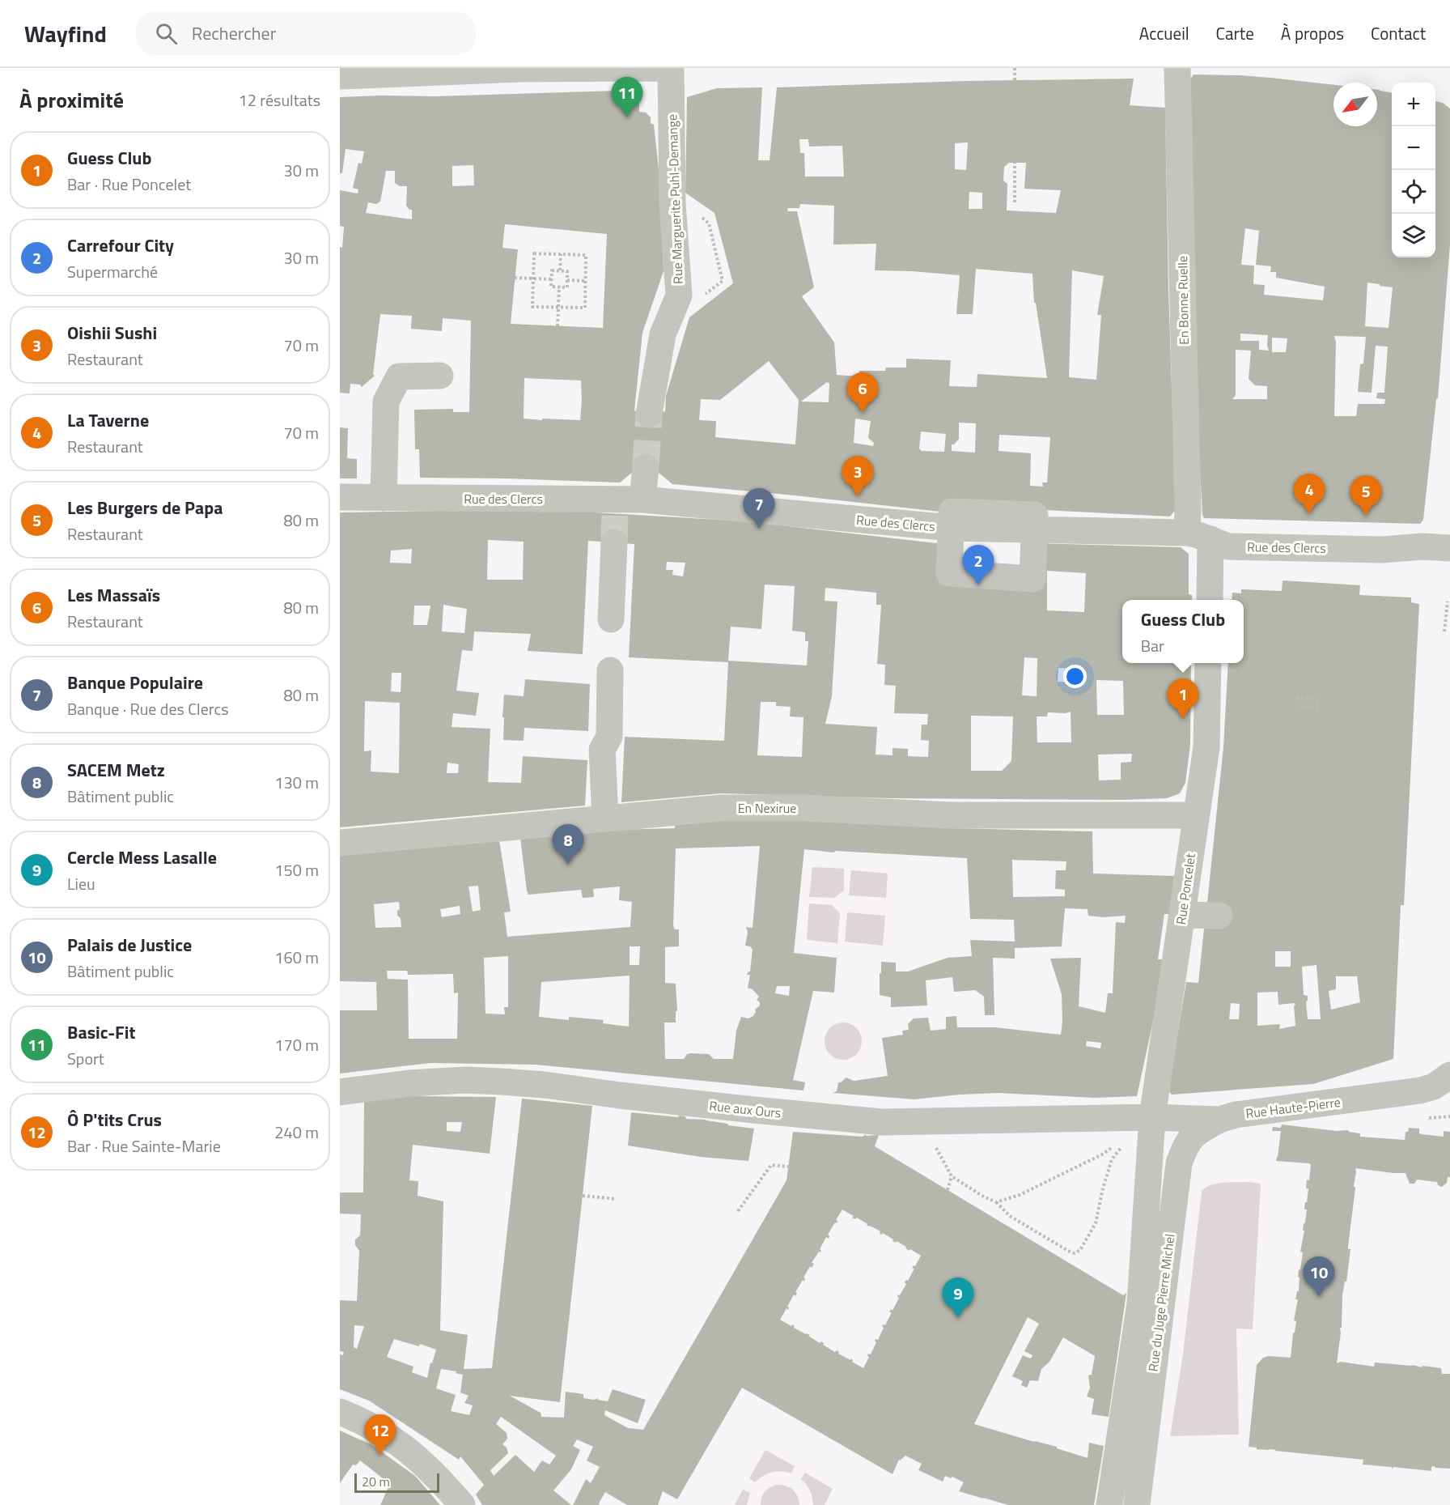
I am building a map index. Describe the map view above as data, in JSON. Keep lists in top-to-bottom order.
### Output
{
  "streets": {
    "street": [
      "Rue Marguerite Puhl-Demange",
      "En Bonne Ruelle",
      "Rue des Clercs",
      "En Nexirue",
      "Rue Poncelet",
      "Rue Haute-Pierre",
      "Rue aux Ours",
      "Rue du Juge Pierre Michel"
    ]
  },
  "crossings": [
    ["En Bonne Ruelle", "Rue des Clercs"],
    ["En Nexirue", "Rue Poncelet"],
    ["Rue Poncelet", "Rue Haute-Pierre"],
    ["Rue Poncelet", "Rue aux Ours"],
    ["Rue Poncelet", "Rue du Juge Pierre Michel"],
    ["Rue Haute-Pierre", "Rue aux Ours"],
    ["Rue Haute-Pierre", "Rue du Juge Pierre Michel"],
    ["Rue aux Ours", "Rue du Juge Pierre Michel"]
  ],
  "scale_bar": "20 m",
  "north": "bottom left",
  "page": {
    "header": "Wayfind",
    "search": "Rechercher",
    "nav": [
      "Accueil",
      "Carte",
      "À propos",
      "Contact"
    ],
    "heading": ["À proximité", "12 résultats"],
    "pins": [
      "11",
      "6",
      "3",
      "4",
      "5",
      "7",
      "2",
      "1",
      "8",
      "10",
      "9",
      "12"
    ],
    "map_buttons": ["+", "−"],
    "list": [
      {
        "mark": "1",
        "name": "Guess Club",
        "note": "Bar · Rue Poncelet",
        "value": "30 m"
      },
      {
        "mark": "2",
        "name": "Carrefour City",
        "note": "Supermarché",
        "value": "30 m"
      },
      {
        "mark": "3",
        "name": "Oishii Sushi",
        "note": "Restaurant",
        "value": "70 m"
      },
      {
        "mark": "4",
        "name": "La Taverne",
        "note": "Restaurant",
        "value": "70 m"
      },
      {
        "mark": "5",
        "name": "Les Burgers de Papa",
        "note": "Restaurant",
        "value": "80 m"
      },
      {
        "mark": "6",
        "name": "Les Massaïs",
        "note": "Restaurant",
        "value": "80 m"
      },
      {
        "mark": "7",
        "name": "Banque Populaire",
        "note": "Banque · Rue des Clercs",
        "value": "80 m"
      },
      {
        "mark": "8",
        "name": "SACEM Metz",
        "note": "Bâtiment public",
        "value": "130 m"
      },
      {
        "mark": "9",
        "name": "Cercle Mess Lasalle",
        "note": "Lieu",
        "value": "150 m"
      },
      {
        "mark": "10",
        "name": "Palais de Justice",
        "note": "Bâtiment public",
        "value": "160 m"
      },
      {
        "mark": "11",
        "name": "Basic-Fit",
        "note": "Sport",
        "value": "170 m"
      },
      {
        "mark": "12",
        "name": "Ô P'tits Crus",
        "note": "Bar · Rue Sainte-Marie",
        "value": "240 m"
      }
    ],
    "popup": ["Guess Club", "Bar"],
    "scale": "20 m"
  }
}
